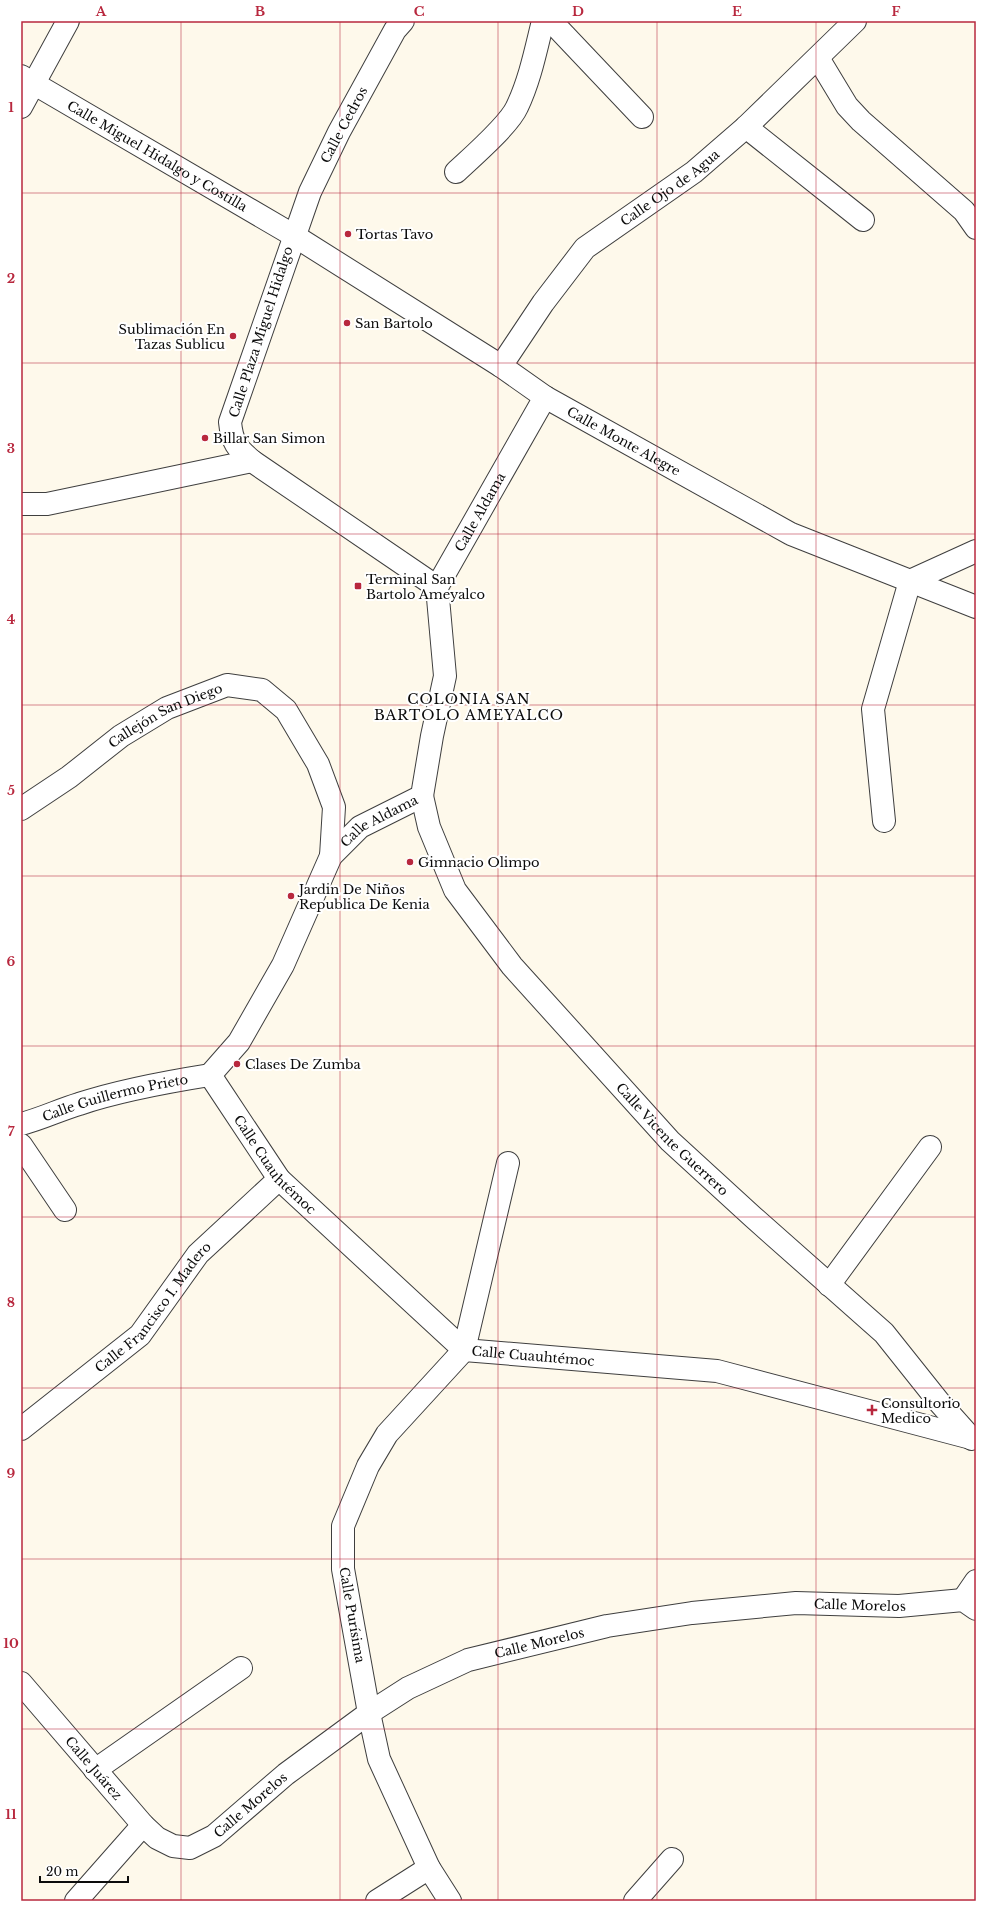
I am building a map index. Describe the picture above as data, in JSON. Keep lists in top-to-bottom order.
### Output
{
  "streets": {
    "street": [
      "Calle Cedros",
      "Calle Miguel Hidalgo y Costilla",
      "Calle Ojo de Agua",
      "Calle Plaza Miguel Hidalgo",
      "Calle Monte Alegre",
      "Calle Aldama",
      "Callejón San Diego",
      "Calle Guillermo Prieto",
      "Calle Vicente Guerrero",
      "Calle Cuauhtémoc",
      "Calle Francisco I. Madero",
      "Calle Morelos",
      "Calle Purísima",
      "Calle Juárez"
    ]
  },
  "crossings": [
    ["Calle Cedros", "Calle Miguel Hidalgo y Costilla"],
    ["Calle Cedros", "Calle Plaza Miguel Hidalgo"],
    ["Calle Cedros", "Calle Monte Alegre"],
    ["Calle Miguel Hidalgo y Costilla", "Calle Plaza Miguel Hidalgo"],
    ["Calle Miguel Hidalgo y Costilla", "Calle Monte Alegre"],
    ["Calle Ojo de Agua", "Calle Monte Alegre"],
    ["Calle Plaza Miguel Hidalgo", "Calle Monte Alegre"],
    ["Calle Plaza Miguel Hidalgo", "Calle Aldama"],
    ["Calle Monte Alegre", "Calle Aldama"],
    ["Calle Aldama", "Callejón San Diego"],
    ["Calle Aldama", "Calle Guillermo Prieto"],
    ["Calle Aldama", "Calle Vicente Guerrero"],
    ["Calle Aldama", "Calle Cuauhtémoc"],
    ["Calle Guillermo Prieto", "Calle Cuauhtémoc"],
    ["Calle Vicente Guerrero", "Calle Cuauhtémoc"],
    ["Calle Cuauhtémoc", "Calle Francisco I. Madero"],
    ["Calle Cuauhtémoc", "Calle Purísima"],
    ["Calle Morelos", "Calle Purísima"],
    ["Calle Morelos", "Calle Juárez"]
  ],
  "districts": ["COLONIA SAN BARTOLO AMEYALCO"],
  "places": {
    "other": [
      "Tortas Tavo",
      "San Bartolo",
      "Sublimación En Tazas Sublicu",
      "Billar San Simon",
      "Gimnacio Olimpo",
      "Jardin De Niños Republica De Kenia",
      "Clases De Zumba"
    ],
    "transit": ["Terminal San Bartolo Ameyalco"],
    "health": ["Consultorio Medico"]
  },
  "scale_bar": "20 m",
  "grid": {
    "columns": [
      "A",
      "B",
      "C",
      "D",
      "E",
      "F"
    ],
    "rows": [
      "1",
      "2",
      "3",
      "4",
      "5",
      "6",
      "7",
      "8",
      "9",
      "10",
      "11"
    ]
  }
}
